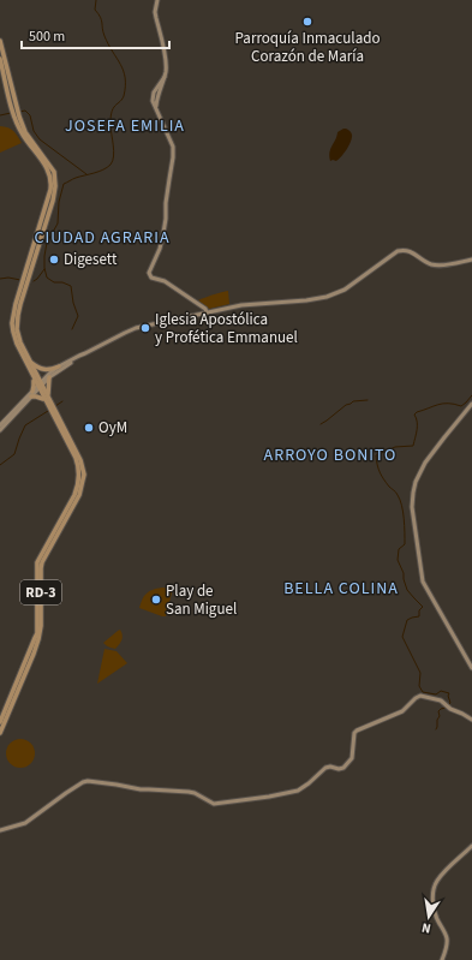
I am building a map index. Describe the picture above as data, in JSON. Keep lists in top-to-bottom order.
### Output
{
  "streets": {
    "main road": ["RD-3"]
  },
  "districts": [
    "JOSEFA EMILIA",
    "CIUDAD AGRARIA",
    "ARROYO BONITO",
    "BELLA COLINA"
  ],
  "places": [
    "Parroquía Inmaculado Corazón de María",
    "Digesett",
    "Iglesia Apostólica y Profética Emmanuel",
    "OyM",
    "Play de San Miguel"
  ],
  "scale_bar": "500 m",
  "north": "bottom"
}
